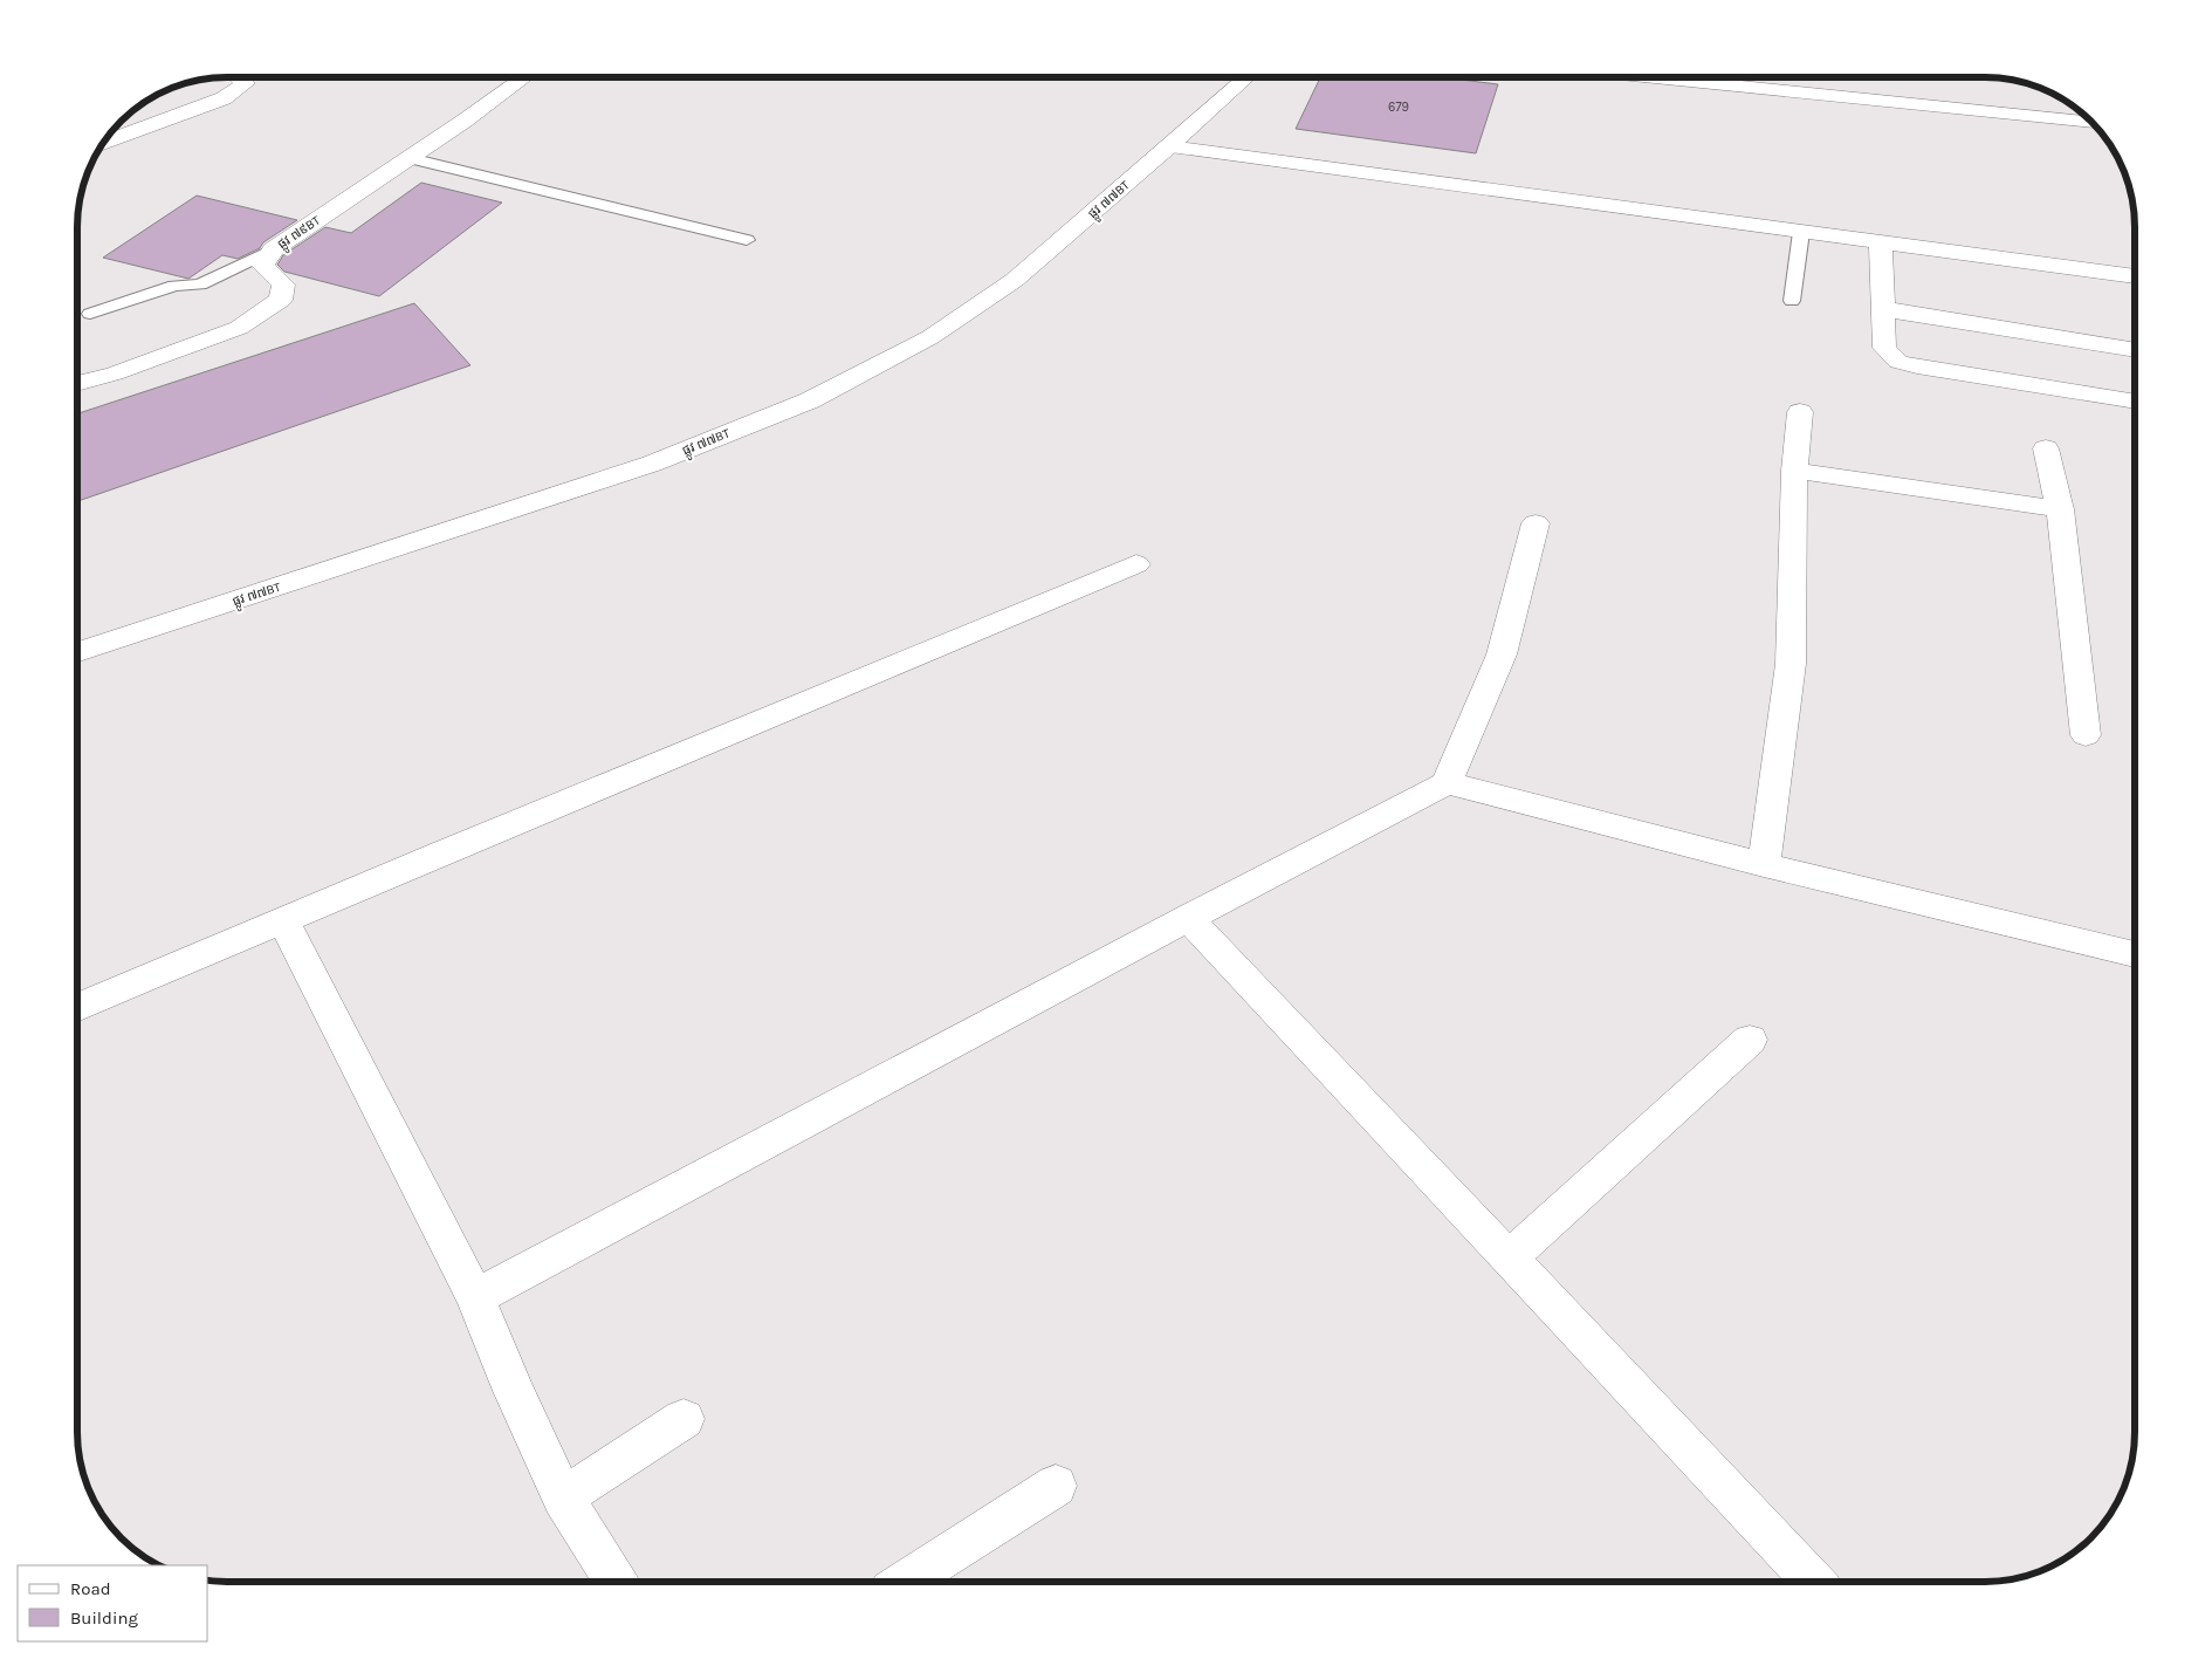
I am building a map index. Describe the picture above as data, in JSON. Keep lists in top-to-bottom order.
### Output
{
  "streets": {
    "street": ["ផ្លូវ ៧៧BT", "ផ្លូវ ៧៩BT"]
  },
  "house_numbers": ["679"],
  "legend": ["Road", "Building"]
}
